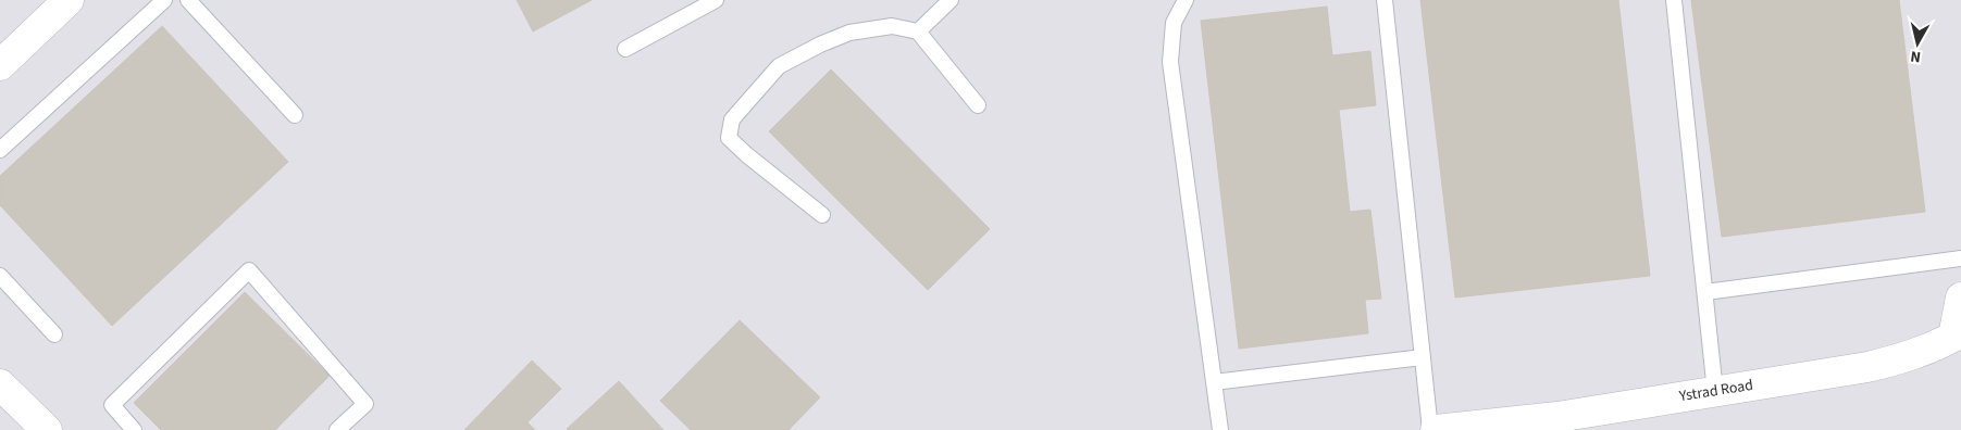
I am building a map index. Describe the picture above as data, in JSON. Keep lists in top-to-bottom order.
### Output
{
  "streets": {
    "street": ["Ystrad Road"]
  },
  "north": "bottom"
}
